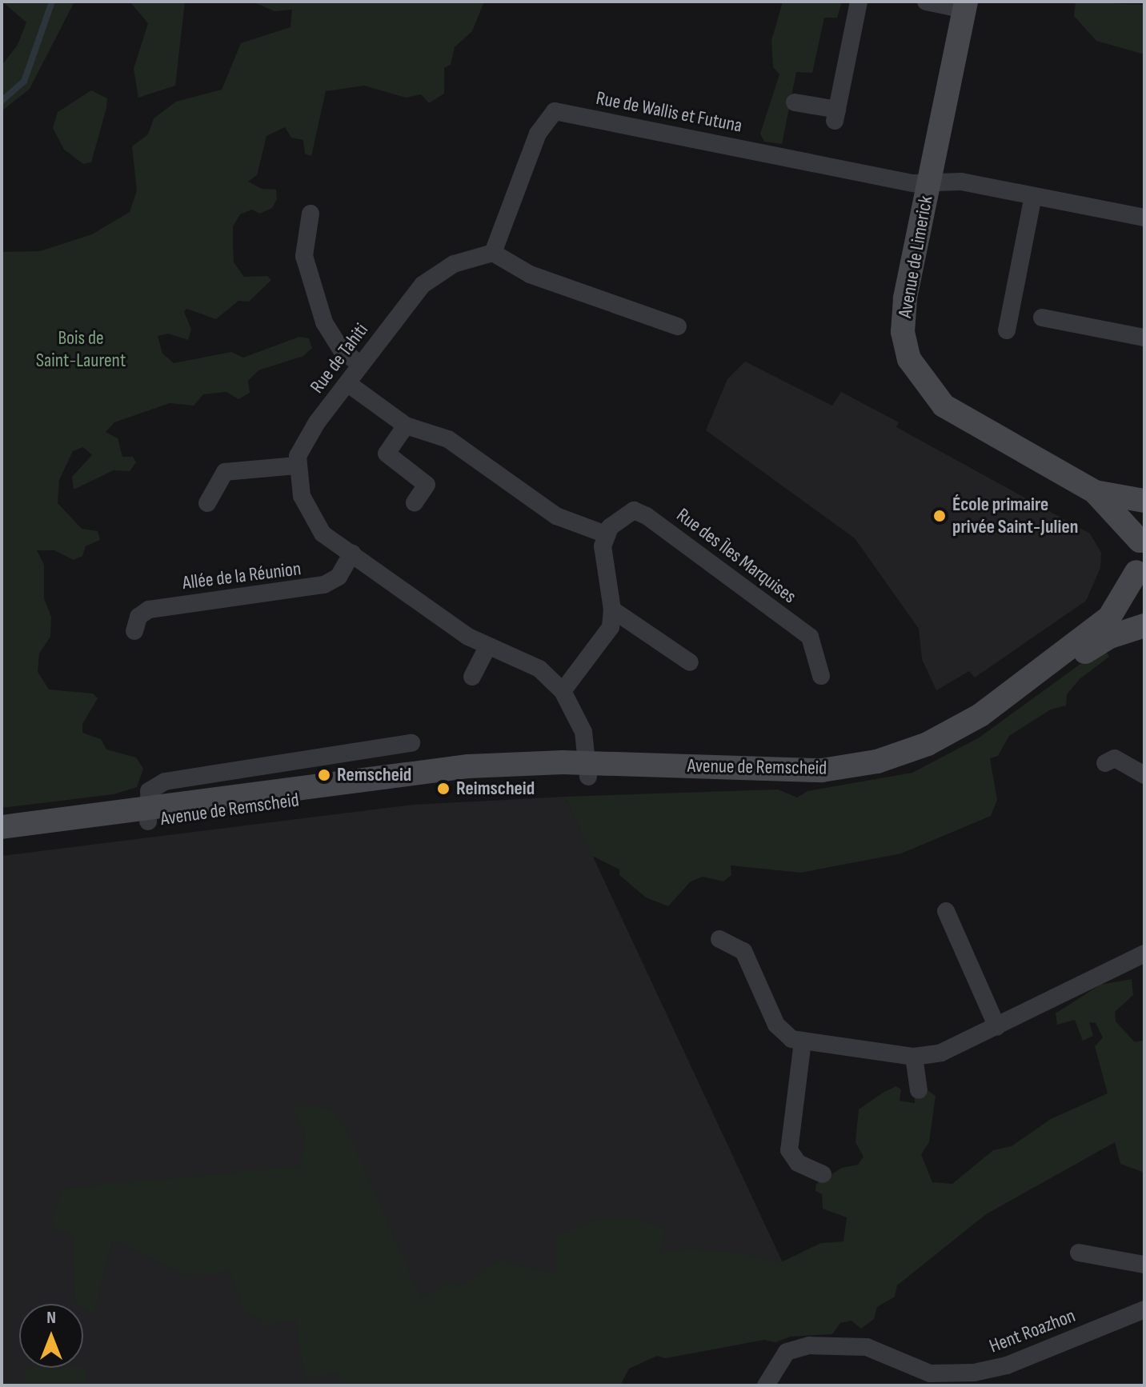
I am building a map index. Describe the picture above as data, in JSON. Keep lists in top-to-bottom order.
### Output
{
  "streets": {
    "street": [
      "Rue de Wallis et Futuna",
      "Avenue de Limerick",
      "Rue de Tahiti",
      "Rue des Îles Marquises",
      "Allée de la Réunion",
      "Avenue de Remscheid",
      "Hent Roazhon"
    ]
  },
  "crossings": [
    ["Rue de Wallis et Futuna", "Avenue de Limerick"],
    ["Rue de Wallis et Futuna", "Rue de Tahiti"],
    ["Rue de Tahiti", "Allée de la Réunion"],
    ["Rue de Tahiti", "Avenue de Remscheid"]
  ],
  "parks": ["Bois de Saint-Laurent"],
  "places": ["École primaire privée Saint-Julien", "Remscheid", "Reimscheid"],
  "north": "top"
}
